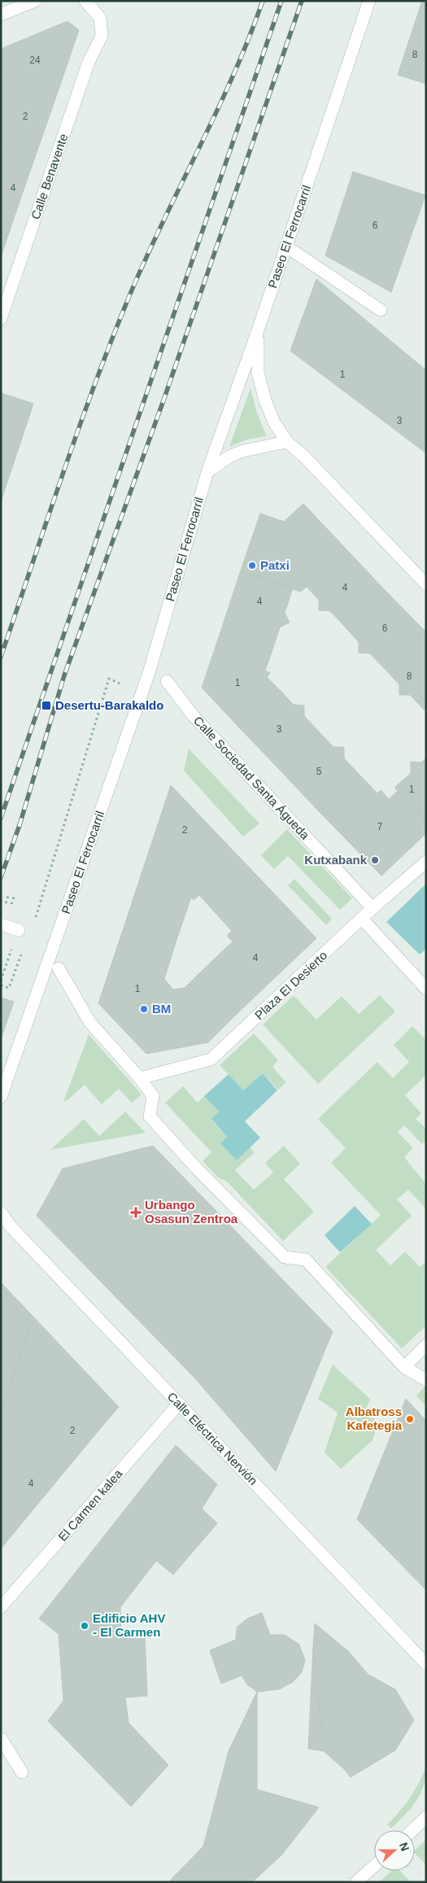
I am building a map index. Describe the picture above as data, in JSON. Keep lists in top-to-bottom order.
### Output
{
  "streets": {
    "street": [
      "Calle Benavente",
      "Paseo El Ferrocarril",
      "Calle Sociedad Santa Águeda",
      "Plaza El Desierto",
      "Calle Eléctrica Nervión",
      "El Carmen kalea"
    ]
  },
  "crossings": [
    ["Calle Sociedad Santa Águeda", "Plaza El Desierto"],
    ["Calle Eléctrica Nervión", "El Carmen kalea"]
  ],
  "places": {
    "other": [
      "Patxi",
      "Kutxabank",
      "BM",
      "Albatross Kafetegia",
      "Edificio AHV - El Carmen"
    ],
    "transit": ["Desertu-Barakaldo"],
    "health": ["Urbango Osasun Zentroa"]
  },
  "house_numbers": [
    "8",
    "24",
    "2",
    "4",
    "6",
    "1",
    "3",
    "4",
    "4",
    "6",
    "8",
    "1",
    "3",
    "5",
    "1",
    "7",
    "2",
    "4",
    "1",
    "2",
    "4"
  ],
  "north": "right"
}
